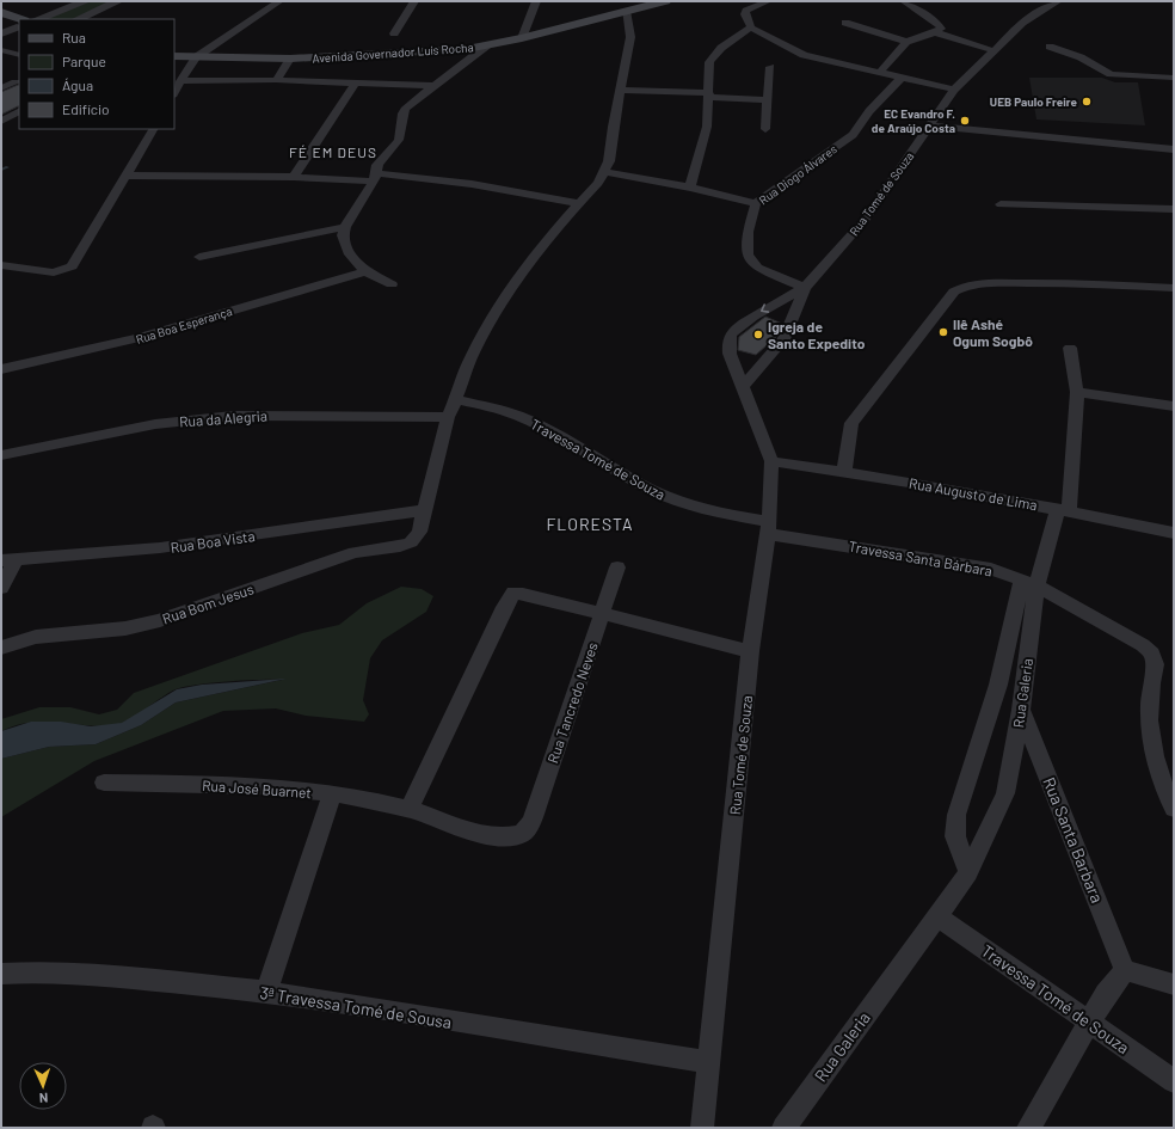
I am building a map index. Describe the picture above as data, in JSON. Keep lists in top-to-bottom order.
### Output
{
  "streets": {
    "main road": ["Avenida Governador Luís Rocha"],
    "street": [
      "Rua Diogo Álvares",
      "Rua Tomé de Souza",
      "Rua Boa Esperança",
      "Rua da Alegria",
      "Travessa Tomé de Souza",
      "Rua Augusto de Lima",
      "Rua Boa Vista",
      "Travessa Santa Bárbara",
      "Rua Bom Jesus",
      "Rua Galeria",
      "Rua Tancredo Neves",
      "Rua José Buarnet",
      "Rua Santa Barbara",
      "3ª Travessa Tomé de Sousa"
    ]
  },
  "crossings": [
    ["Rua Diogo Álvares", "Rua Tomé de Souza"],
    ["Rua Tomé de Souza", "Travessa Tomé de Souza"],
    ["Rua Tomé de Souza", "Rua Augusto de Lima"],
    ["Rua Tomé de Souza", "Travessa Santa Bárbara"],
    ["Rua Tomé de Souza", "3ª Travessa Tomé de Sousa"],
    ["Travessa Tomé de Souza", "Travessa Santa Bárbara"],
    ["Travessa Tomé de Souza", "Rua Galeria"],
    ["Rua Augusto de Lima", "Rua Galeria"],
    ["Rua Boa Vista", "Rua Bom Jesus"],
    ["Travessa Santa Bárbara", "Rua Galeria"],
    ["Rua Galeria", "Rua Santa Barbara"],
    ["Rua Tancredo Neves", "Rua José Buarnet"]
  ],
  "districts": ["FÉ EM DEUS", "FLORESTA"],
  "places": [
    "UEB Paulo Freire",
    "EC Evandro F. de Araújo Costa",
    "Ilê Ashé Ogum Sogbô",
    "Igreja de Santo Expedito"
  ],
  "legend": [
    "Rua",
    "Parque",
    "Água",
    "Edifício"
  ],
  "north": "bottom"
}
